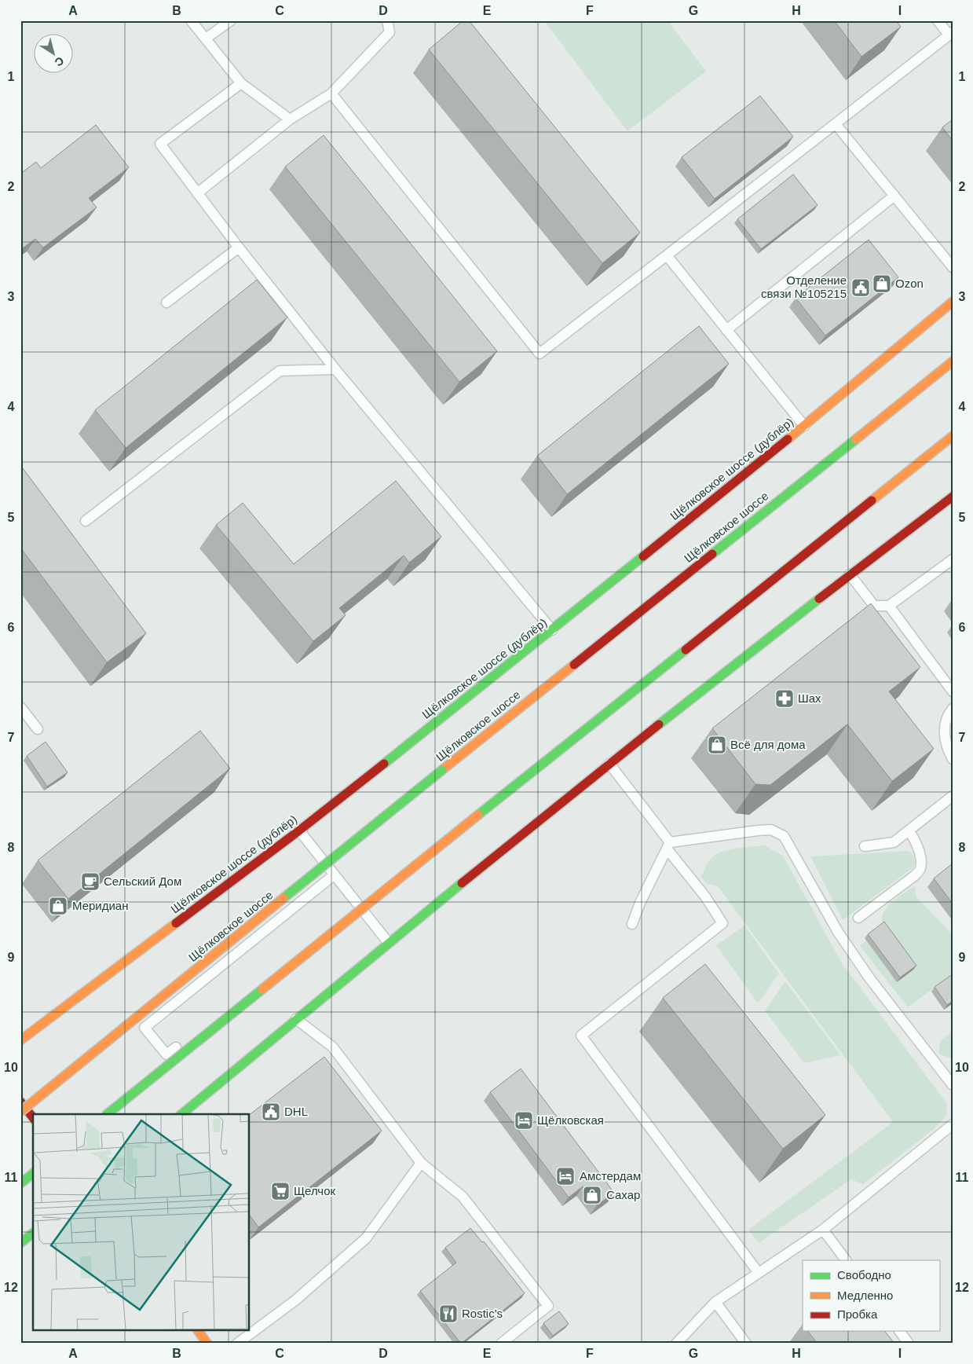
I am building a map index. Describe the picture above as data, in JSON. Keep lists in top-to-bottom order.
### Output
{
  "streets": {
    "main road": ["Щёлковское шоссе (дублёр)", "Щёлковское шоссе"]
  },
  "places": {
    "shop": [
      "Ozon",
      "Всё для дома",
      "Меридиан",
      "Сахар"
    ],
    "public building": ["Отделение связи №105215", "DHL"],
    "pharmacy": ["Шах"],
    "cafe": ["Сельский Дом"],
    "hotel": ["Щёлковская", "Амстердам"],
    "supermarket": ["Щелчок"],
    "restaurant": ["Rostic's"]
  },
  "legend": ["Свободно", "Медленно", "Пробка"],
  "north": "bottom right",
  "grid": {
    "columns": [
      "A",
      "B",
      "C",
      "D",
      "E",
      "F",
      "G",
      "H",
      "I"
    ],
    "rows": [
      "1",
      "2",
      "3",
      "4",
      "5",
      "6",
      "7",
      "8",
      "9",
      "10",
      "11",
      "12"
    ]
  }
}
